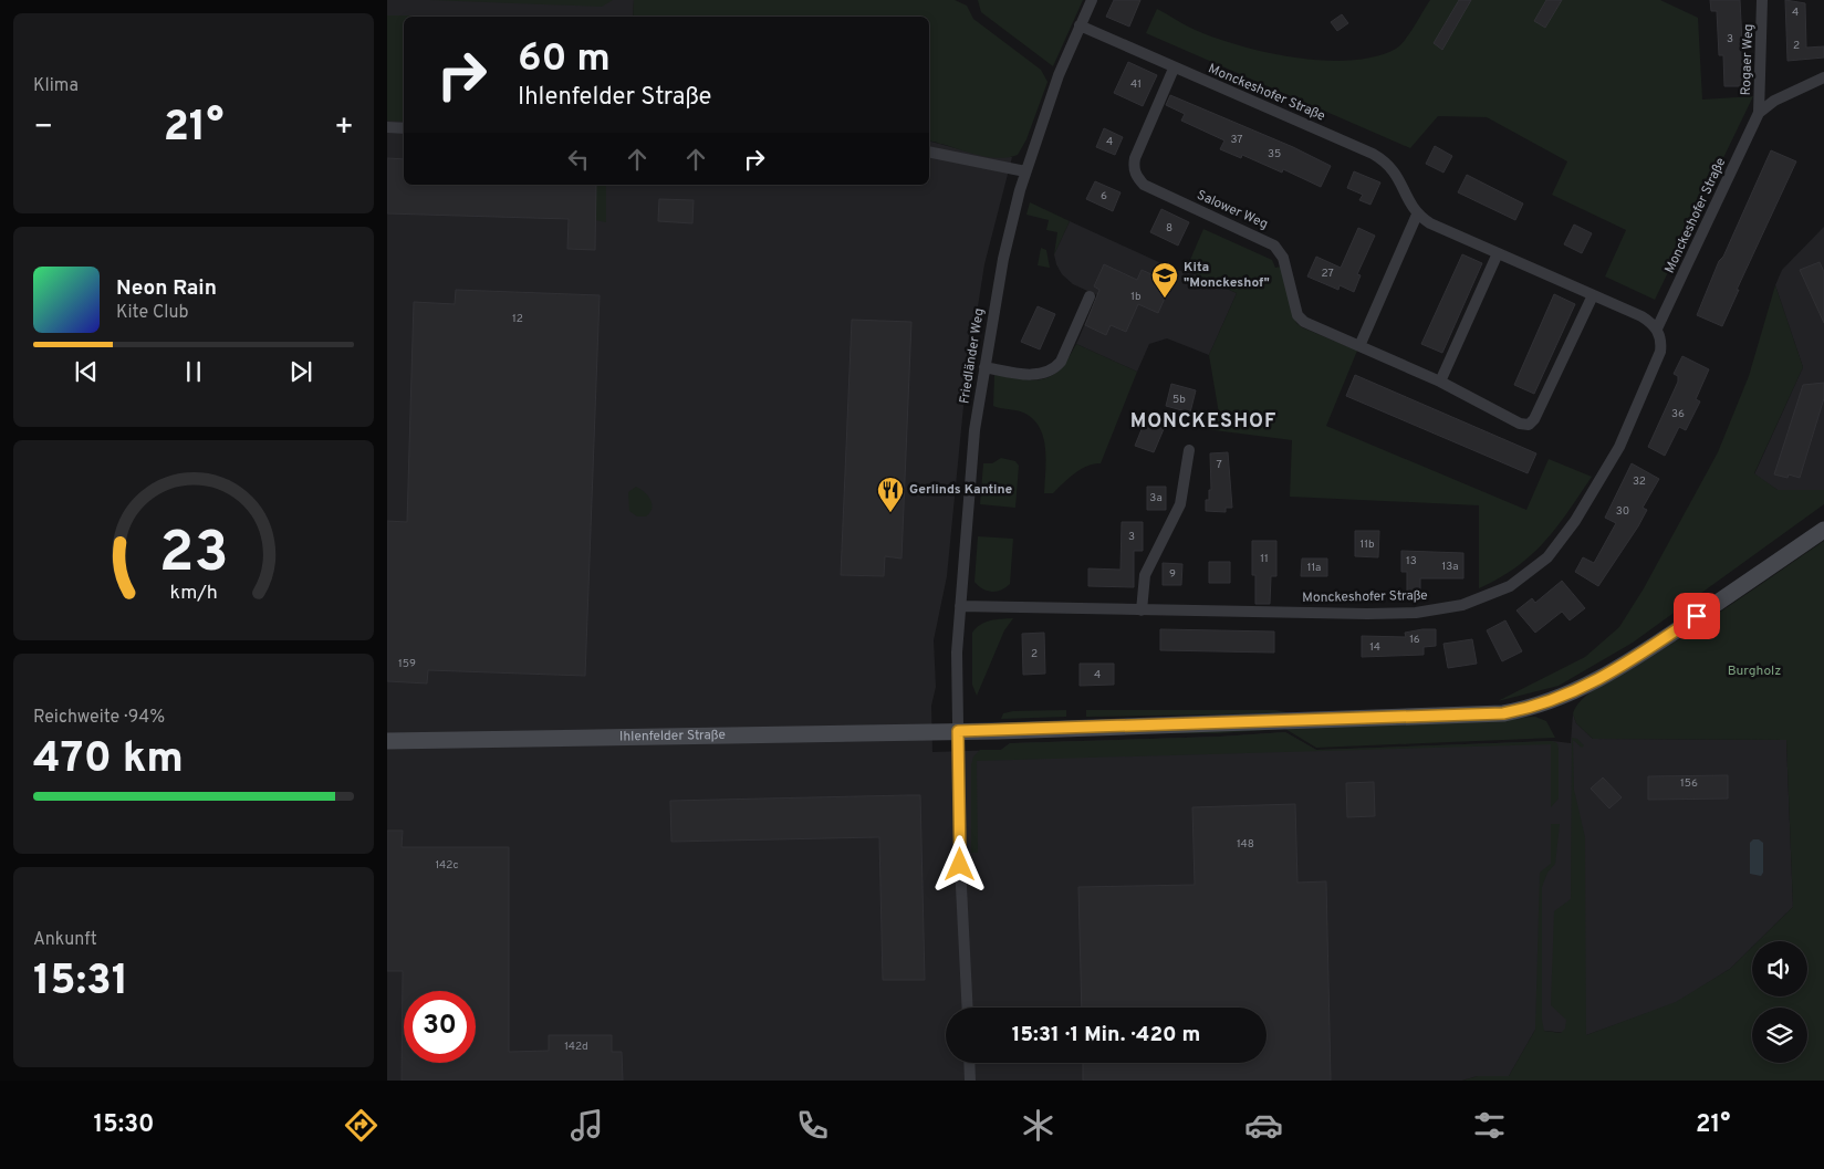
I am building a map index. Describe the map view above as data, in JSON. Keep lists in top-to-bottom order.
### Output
{
  "streets": {
    "main road": ["Ihlenfelder Straße"],
    "street": [
      "Rogaer Weg",
      "Monckeshofer Straße",
      "Salower Weg",
      "Friedländer Weg"
    ]
  },
  "crossings": [
    ["Rogaer Weg", "Monckeshofer Straße"],
    ["Monckeshofer Straße", "Salower Weg"],
    ["Monckeshofer Straße", "Friedländer Weg"],
    ["Friedländer Weg", "Ihlenfelder Straße"]
  ],
  "districts": ["MONCKESHOF"],
  "parks": ["Burgholz"],
  "places": {
    "school or university": ["Kita \"Monckeshof\""],
    "restaurant": ["Gerlinds Kantine"]
  },
  "house_numbers": [
    "4",
    "3",
    "2",
    "41",
    "37",
    "4",
    "35",
    "6",
    "8",
    "27",
    "1b",
    "12",
    "5b",
    "36",
    "7",
    "32",
    "3a",
    "30",
    "3",
    "11b",
    "11",
    "13",
    "13a",
    "11a",
    "9",
    "16",
    "14",
    "2",
    "159",
    "4",
    "156",
    "148",
    "142c",
    "142d"
  ],
  "page": {
    "tile": [
      "Klima",
      ["Reichweite · 94%", "470 km"],
      ["Ankunft", "15:31"]
    ],
    "turn": ["60 m", "Ihlenfelder Straße"],
    "heat": ["−", "21°", "+"],
    "song": ["Neon Rain", "Kite Club"],
    "limit": "30",
    "trip": "15:31 · 1 Min. · 420 m",
    "tabs": ["15:30", "21°"],
    "gauge": ["23", "km/h"]
  }
}
